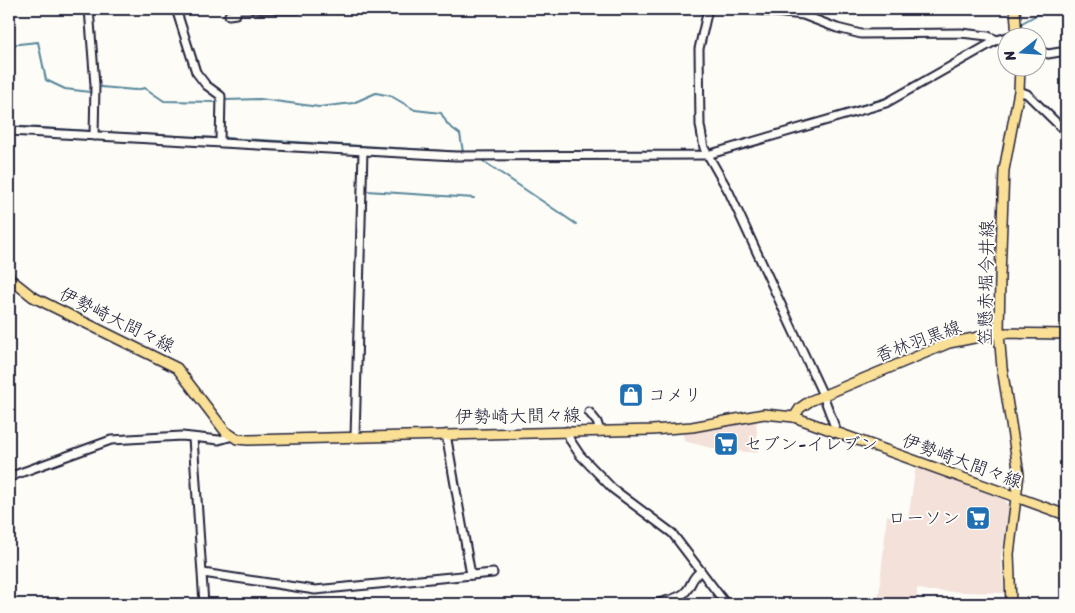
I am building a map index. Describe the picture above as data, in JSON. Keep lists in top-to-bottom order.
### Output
{
  "streets": {
    "main road": ["笠懸赤堀今井線", "伊勢崎大間々線", "香林羽黒線"]
  },
  "crossings": [
    ["笠懸赤堀今井線", "伊勢崎大間々線"],
    ["笠懸赤堀今井線", "香林羽黒線"],
    ["伊勢崎大間々線", "香林羽黒線"]
  ],
  "places": {
    "shop": ["コメリ"],
    "supermarket": ["セブン-イレブン", "ローソン"]
  },
  "north": "left"
}
